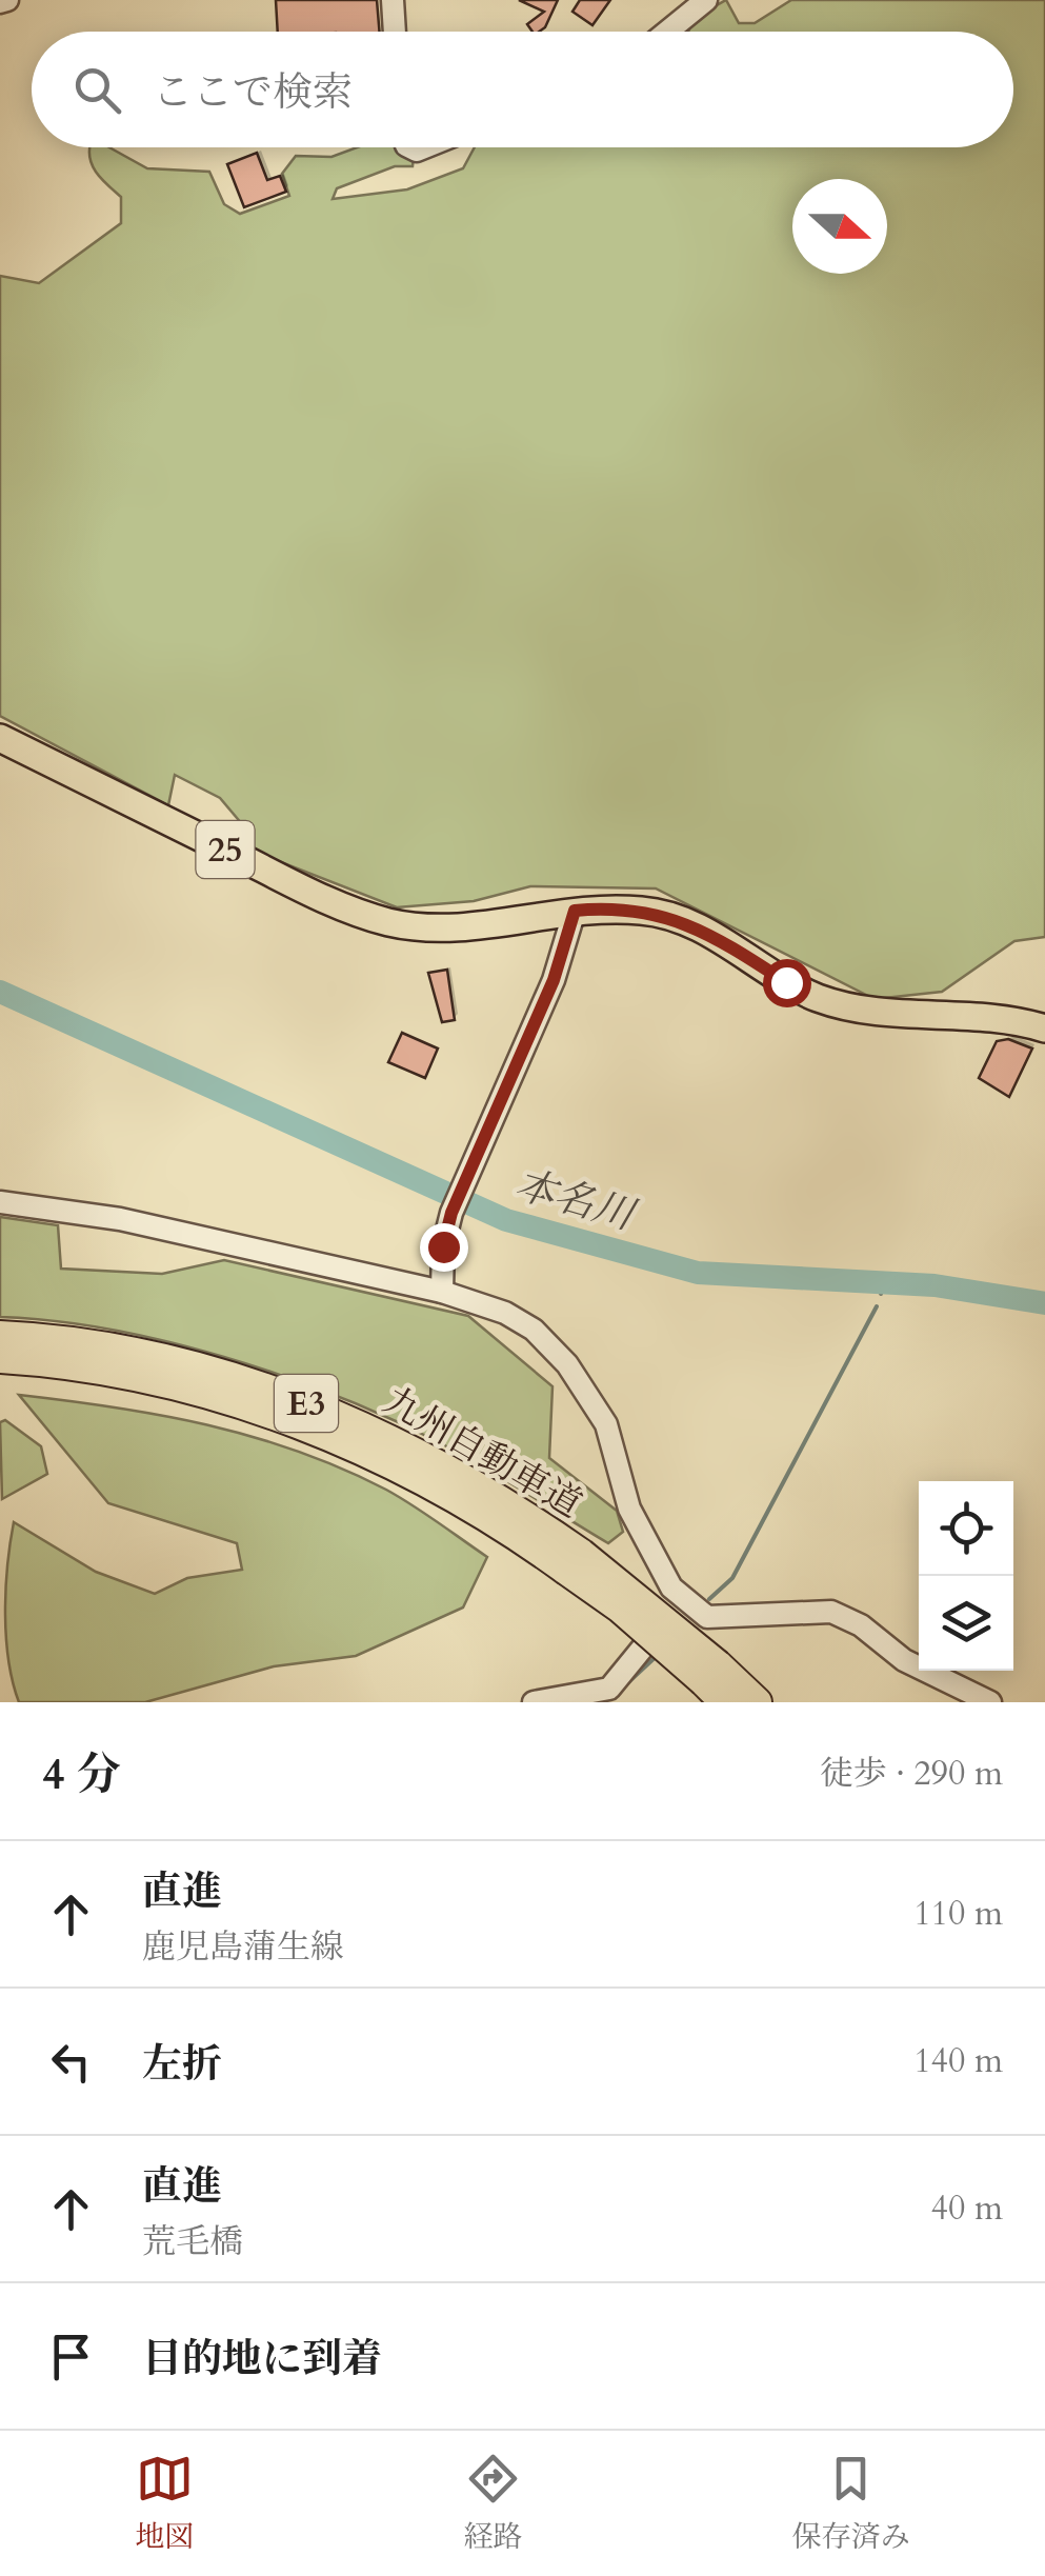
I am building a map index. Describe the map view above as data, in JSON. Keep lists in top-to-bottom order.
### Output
{
  "streets": {
    "highway": ["E3", "九州自動車道"],
    "main road": ["25"]
  },
  "water": ["本名川"],
  "north": "right",
  "page": {
    "search": "ここで検索",
    "heading": ["4 分", "徒歩 · 290 m"],
    "list": [
      ["直進", "鹿児島蒲生線", "110 m"],
      ["左折", "140 m"],
      ["直進", "荒毛橋", "40 m"],
      "目的地に到着"
    ],
    "nav": ["地図", "経路", "保存済み"]
  }
}
